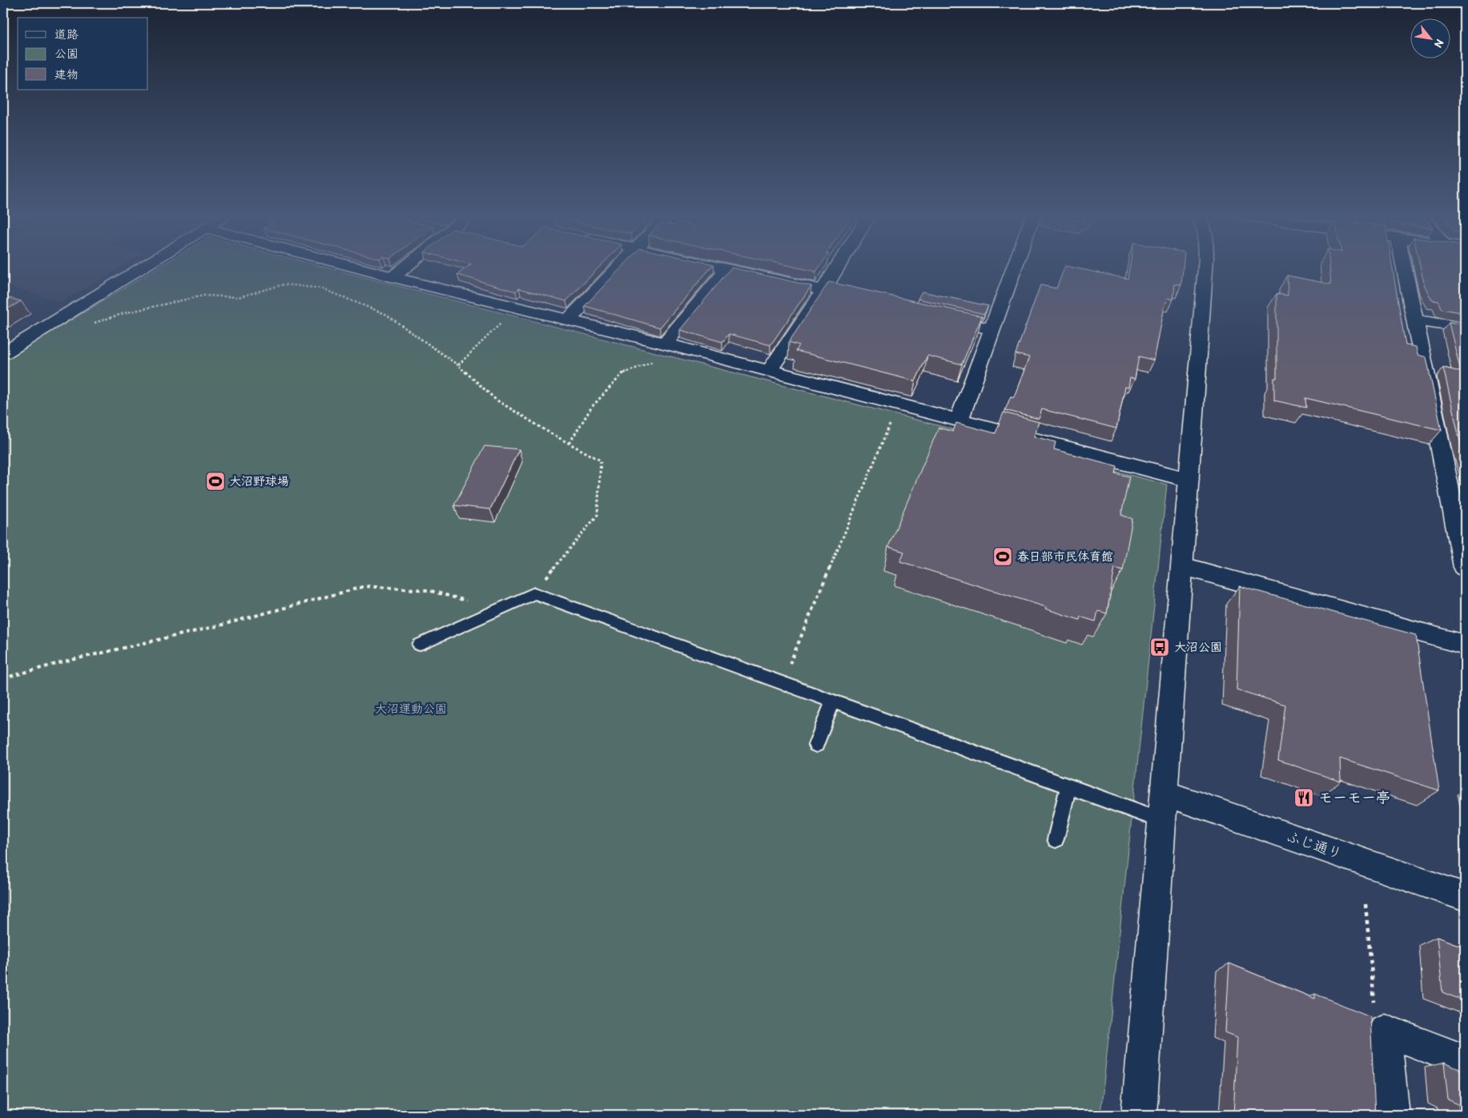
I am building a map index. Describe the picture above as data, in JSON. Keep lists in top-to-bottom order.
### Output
{
  "streets": {
    "street": ["ふじ通り"]
  },
  "parks": ["大沼運動公園"],
  "places": {
    "sports": ["大沼野球場", "春日部市民体育館"],
    "bus stop": ["大沼公園"],
    "restaurant": ["モーモー亭"]
  },
  "legend": ["道路", "公園", "建物"],
  "north": "bottom right"
}
